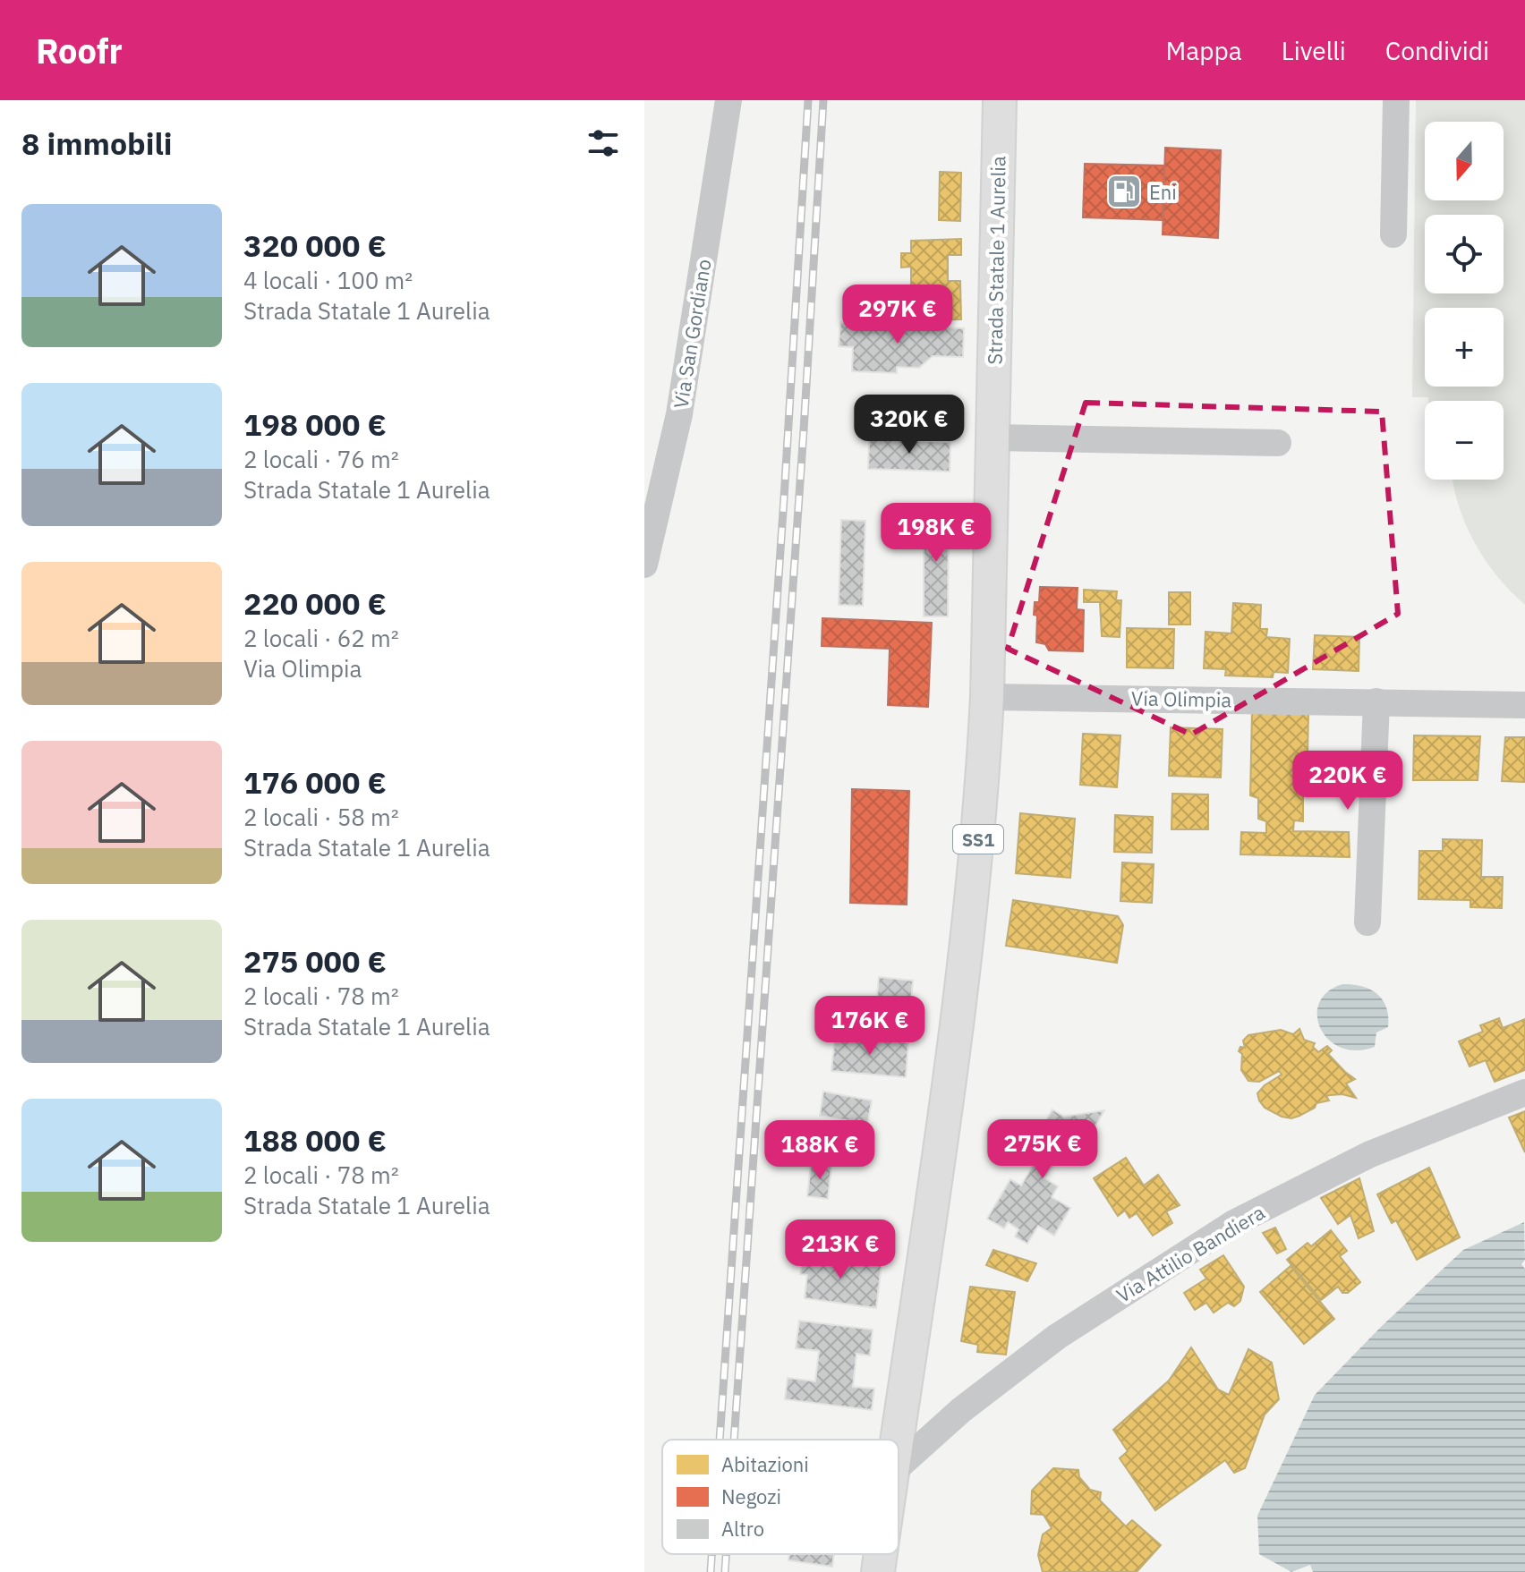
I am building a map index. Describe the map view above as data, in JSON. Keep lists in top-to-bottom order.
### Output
{
  "streets": {
    "main road": ["Strada Statale 1 Aurelia", "SS1"],
    "street": ["Via San Gordiano", "Via Olimpia", "Via Attilio Bandiera"]
  },
  "crossings": [
    ["Strada Statale 1 Aurelia", "Via Olimpia"]
  ],
  "places": {
    "fuel station": ["Eni"]
  },
  "legend": ["Abitazioni", "Negozi", "Altro"],
  "north": "bottom",
  "page": {
    "header": "Roofr",
    "nav": ["Mappa", "Livelli", "Condividi"],
    "heading": "8 immobili",
    "map_buttons": ["+", "−"],
    "list": [
      {
        "name": "320 000 €",
        "note": "4 locali · 100 m² · Strada Statale 1 Aurelia"
      },
      {
        "name": "198 000 €",
        "note": "2 locali · 76 m² · Strada Statale 1 Aurelia"
      },
      {
        "name": "220 000 €",
        "note": "2 locali · 62 m² · Via Olimpia"
      },
      {
        "name": "176 000 €",
        "note": "2 locali · 58 m² · Strada Statale 1 Aurelia"
      },
      {
        "name": "275 000 €",
        "note": "2 locali · 78 m² · Strada Statale 1 Aurelia"
      },
      {
        "name": "188 000 €",
        "note": "2 locali · 78 m² · Strada Statale 1 Aurelia"
      }
    ],
    "price": [
      "297K €",
      "320K €",
      "198K €",
      "220K €",
      "176K €",
      "275K €",
      "188K €",
      "213K €"
    ]
  }
}
